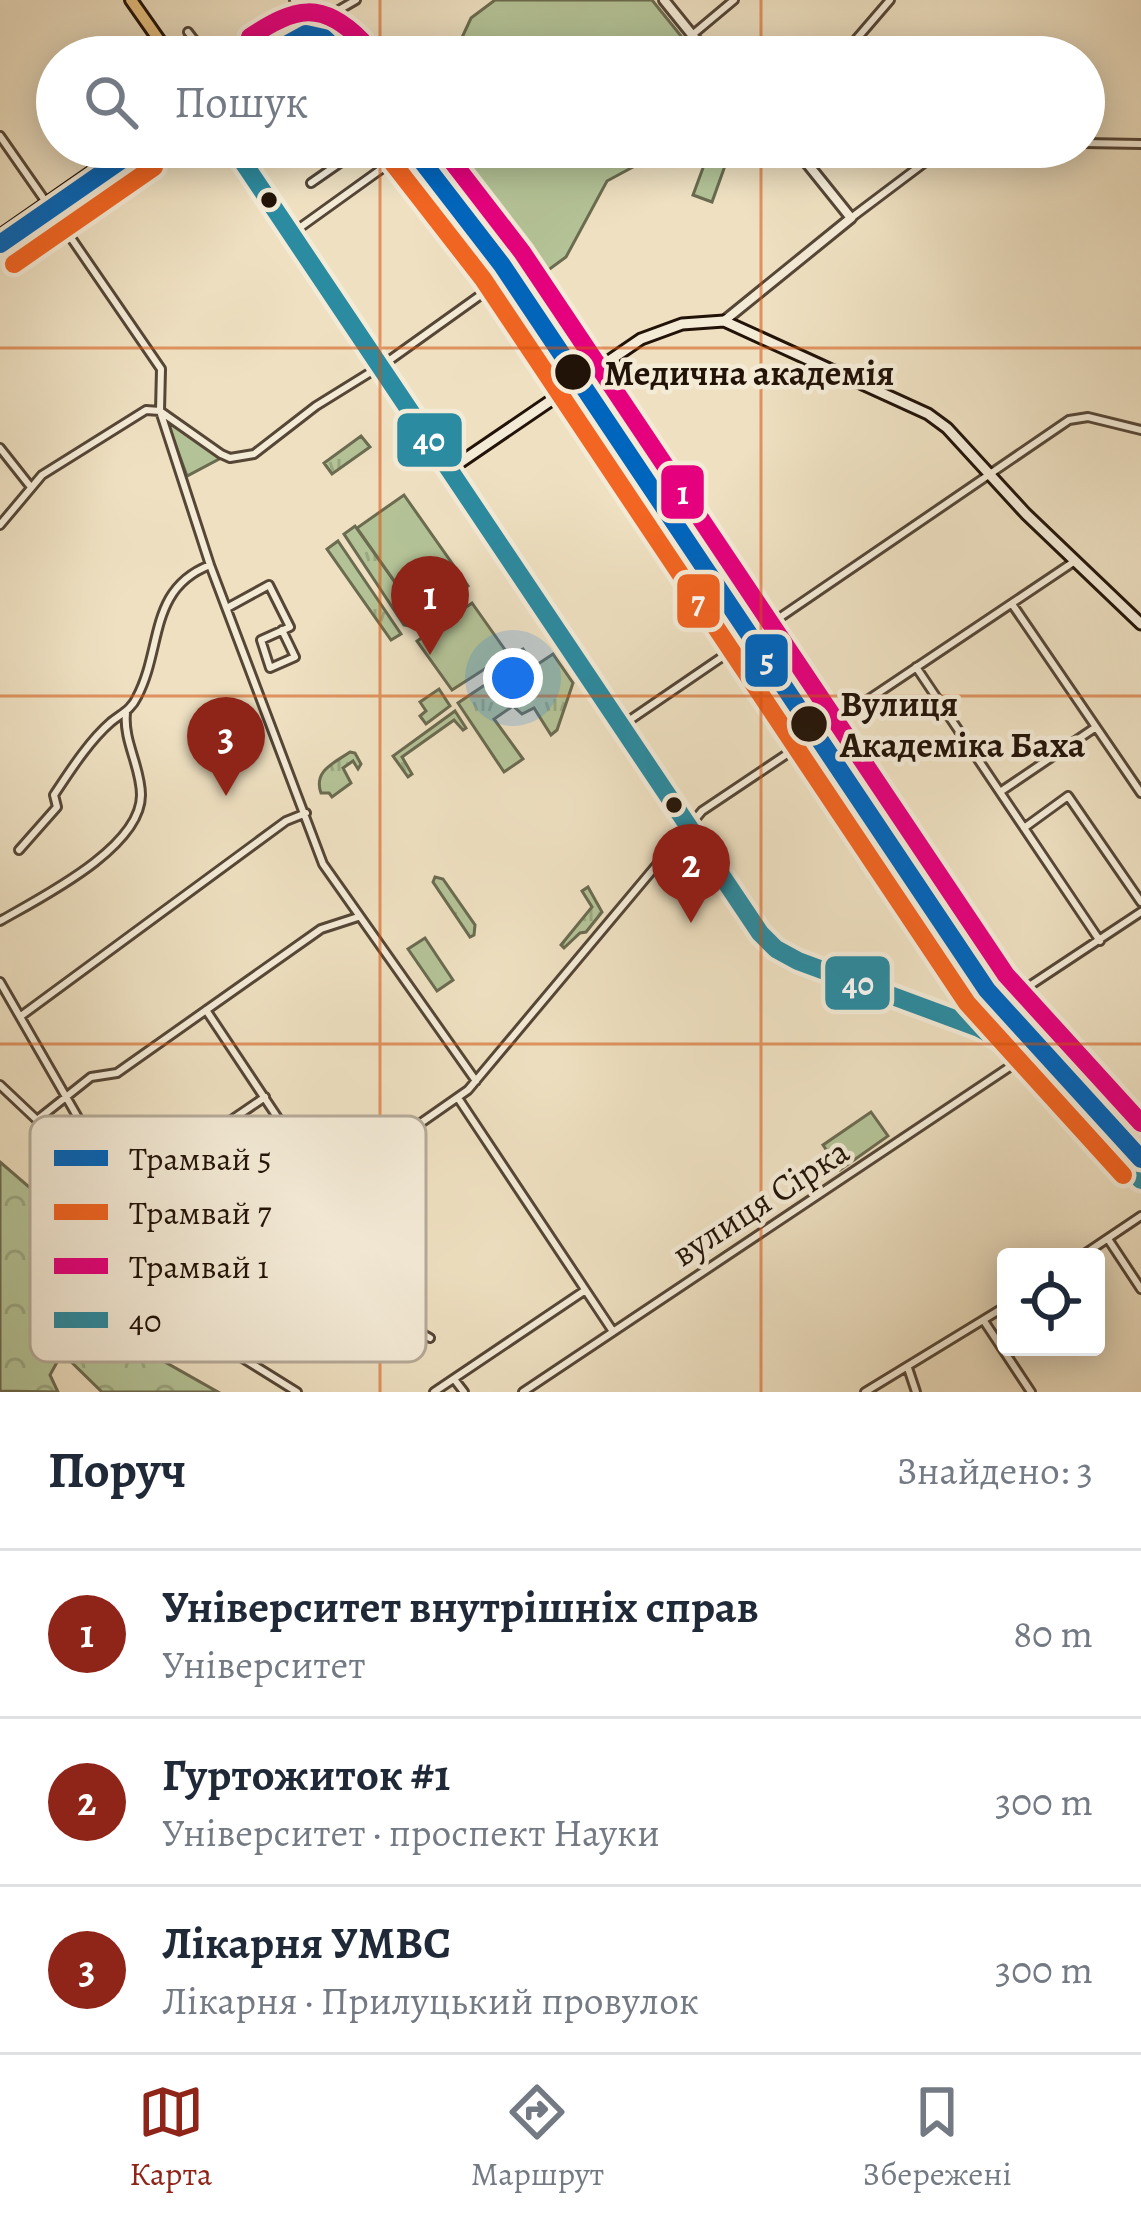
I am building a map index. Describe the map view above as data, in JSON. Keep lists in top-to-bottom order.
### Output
{
  "streets": {
    "street": ["вулиця Сірка"]
  },
  "places": ["Медична академія", "Вулиця Академіка Баха"],
  "lines": [
    "tram line 1",
    "tram line 5",
    "tram line 7",
    "transit line 40"
  ],
  "legend": [
    "Трамвай 5",
    "Трамвай 7",
    "Трамвай 1",
    "40"
  ],
  "page": {
    "search": "Пошук",
    "pins": ["1", "3", "2"],
    "heading": ["Поруч", "Знайдено: 3"],
    "list": [
      {
        "mark": "1",
        "name": "Університет внутрішніх справ",
        "note": "Університет",
        "value": "80 m"
      },
      {
        "mark": "2",
        "name": "Гуртожиток #1",
        "note": "Університет · проспект Науки",
        "value": "300 m"
      },
      {
        "mark": "3",
        "name": "Лікарня УМВС",
        "note": "Лікарня · Прилуцький провулок",
        "value": "300 m"
      }
    ],
    "nav": ["Карта", "Маршрут", "Збережені"]
  }
}
